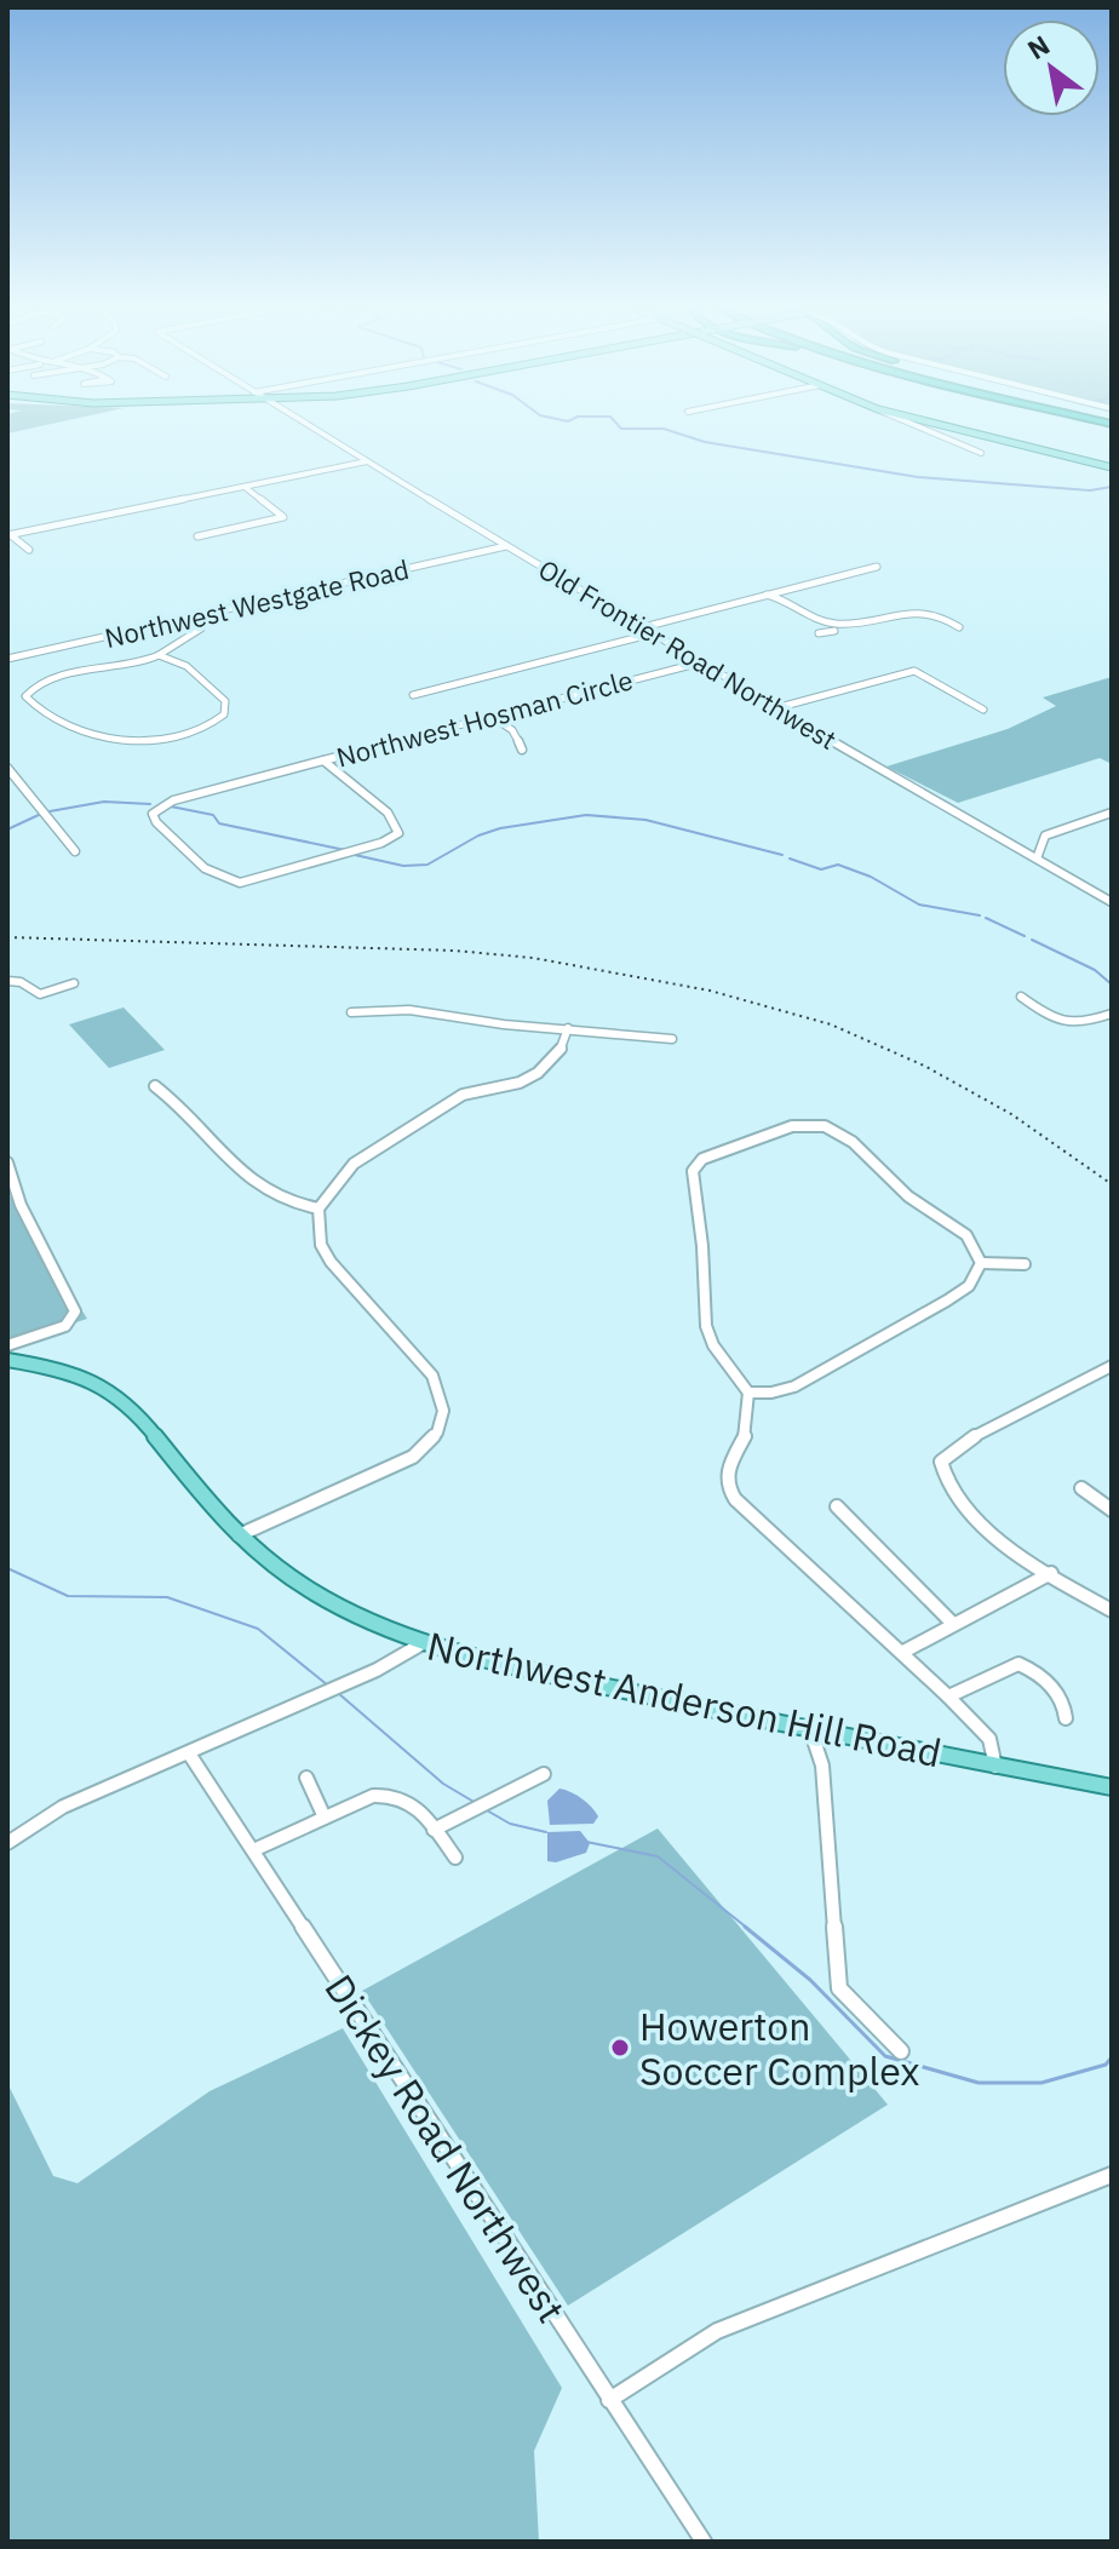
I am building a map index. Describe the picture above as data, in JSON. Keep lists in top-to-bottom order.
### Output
{
  "streets": {
    "main road": ["Northwest Anderson Hill Road"],
    "street": [
      "Northwest Westgate Road",
      "Old Frontier Road Northwest",
      "Northwest Hosman Circle",
      "Dickey Road Northwest"
    ]
  },
  "crossings": [
    ["Northwest Westgate Road", "Old Frontier Road Northwest"],
    ["Old Frontier Road Northwest", "Northwest Hosman Circle"]
  ],
  "places": ["Howerton Soccer Complex"],
  "north": "top left"
}
